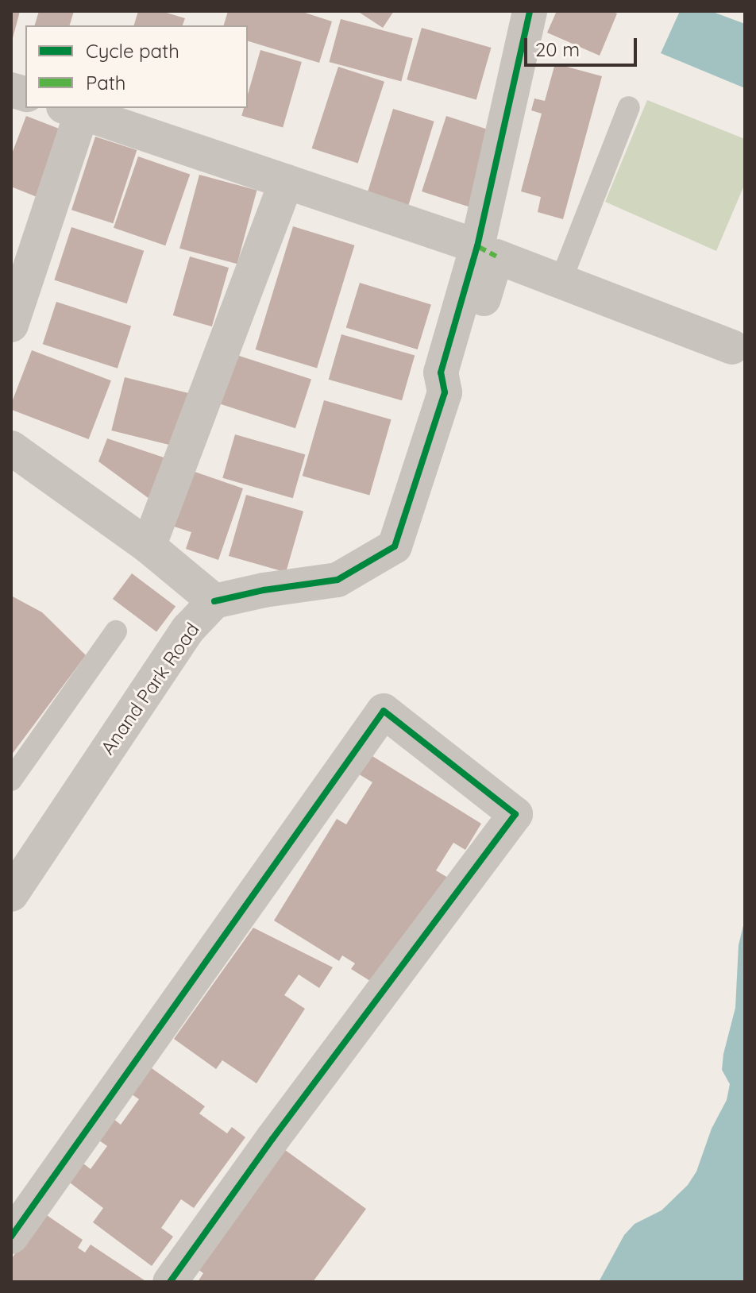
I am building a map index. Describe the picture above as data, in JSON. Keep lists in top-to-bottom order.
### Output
{
  "streets": {
    "street": ["Anand Park Road"]
  },
  "legend": ["Cycle path", "Path"],
  "scale_bar": "20 m"
}
